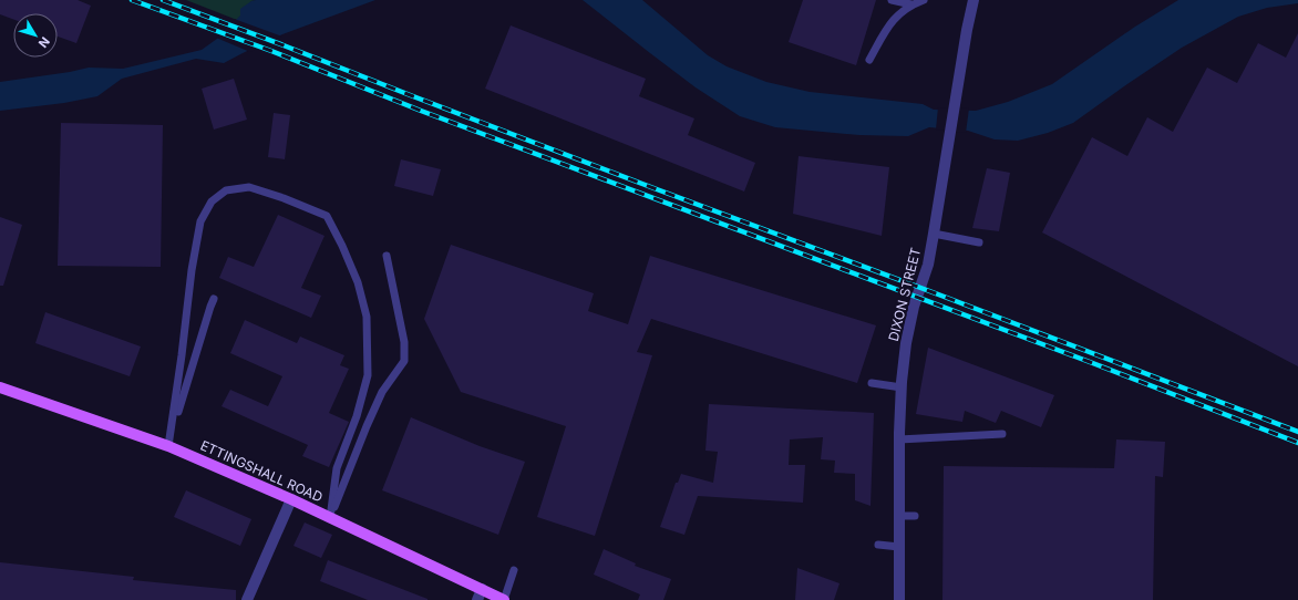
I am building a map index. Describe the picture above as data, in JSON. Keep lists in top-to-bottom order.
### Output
{
  "streets": {
    "main road": ["ETTINGSHALL ROAD"],
    "street": ["DIXON STREET"]
  },
  "north": "bottom right"
}
